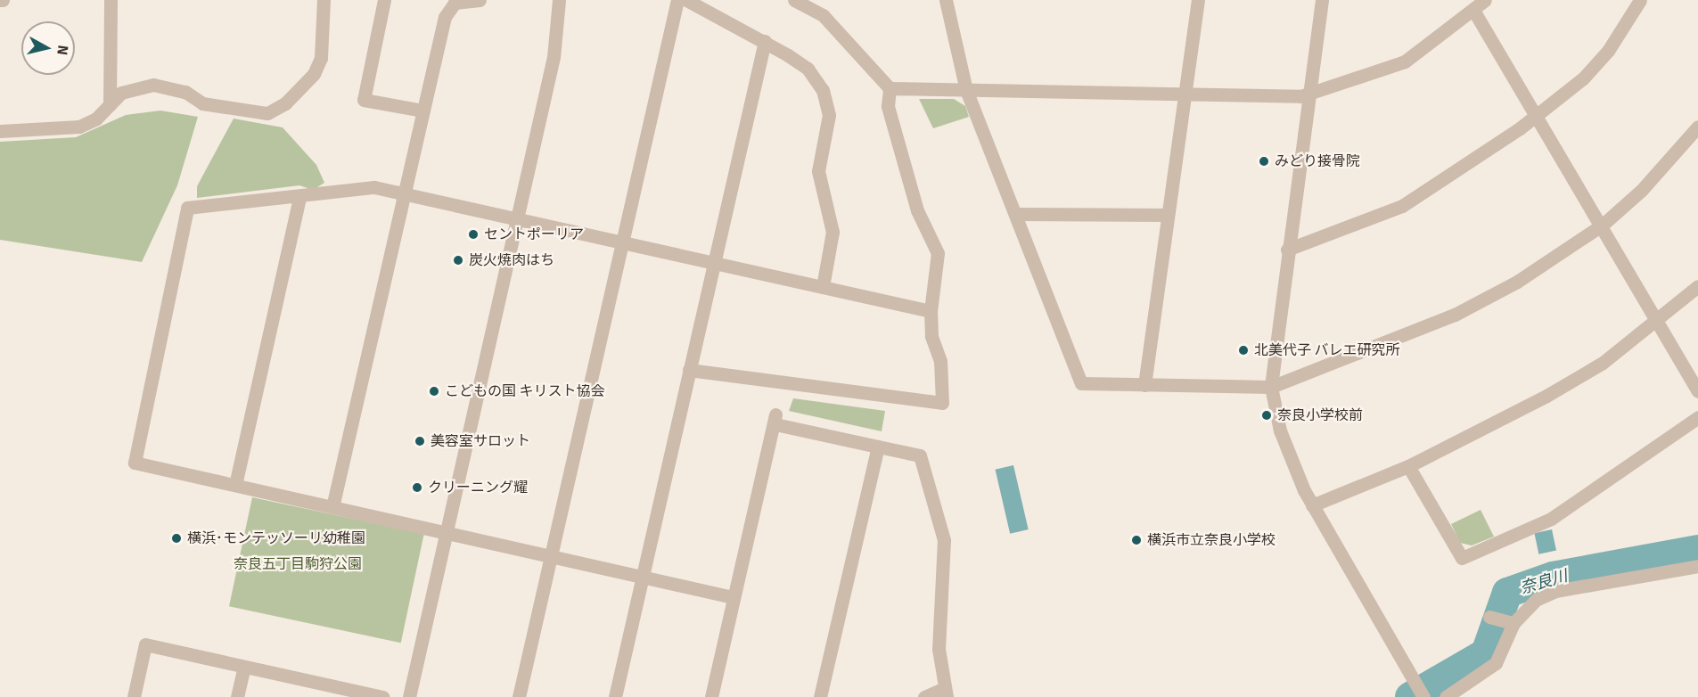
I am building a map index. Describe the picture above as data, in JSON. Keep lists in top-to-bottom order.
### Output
{
  "water": ["奈良川"],
  "parks": ["奈良五丁目駒狩公園"],
  "places": [
    "みどり接骨院",
    "セントポーリア",
    "炭火焼肉はち",
    "北美代子 バレエ研究所",
    "こどもの国 キリスト協会",
    "奈良小学校前",
    "美容室サロット",
    "クリーニング耀",
    "横浜･モンテッソーリ幼稚園",
    "横浜市立奈良小学校"
  ],
  "north": "right"
}
